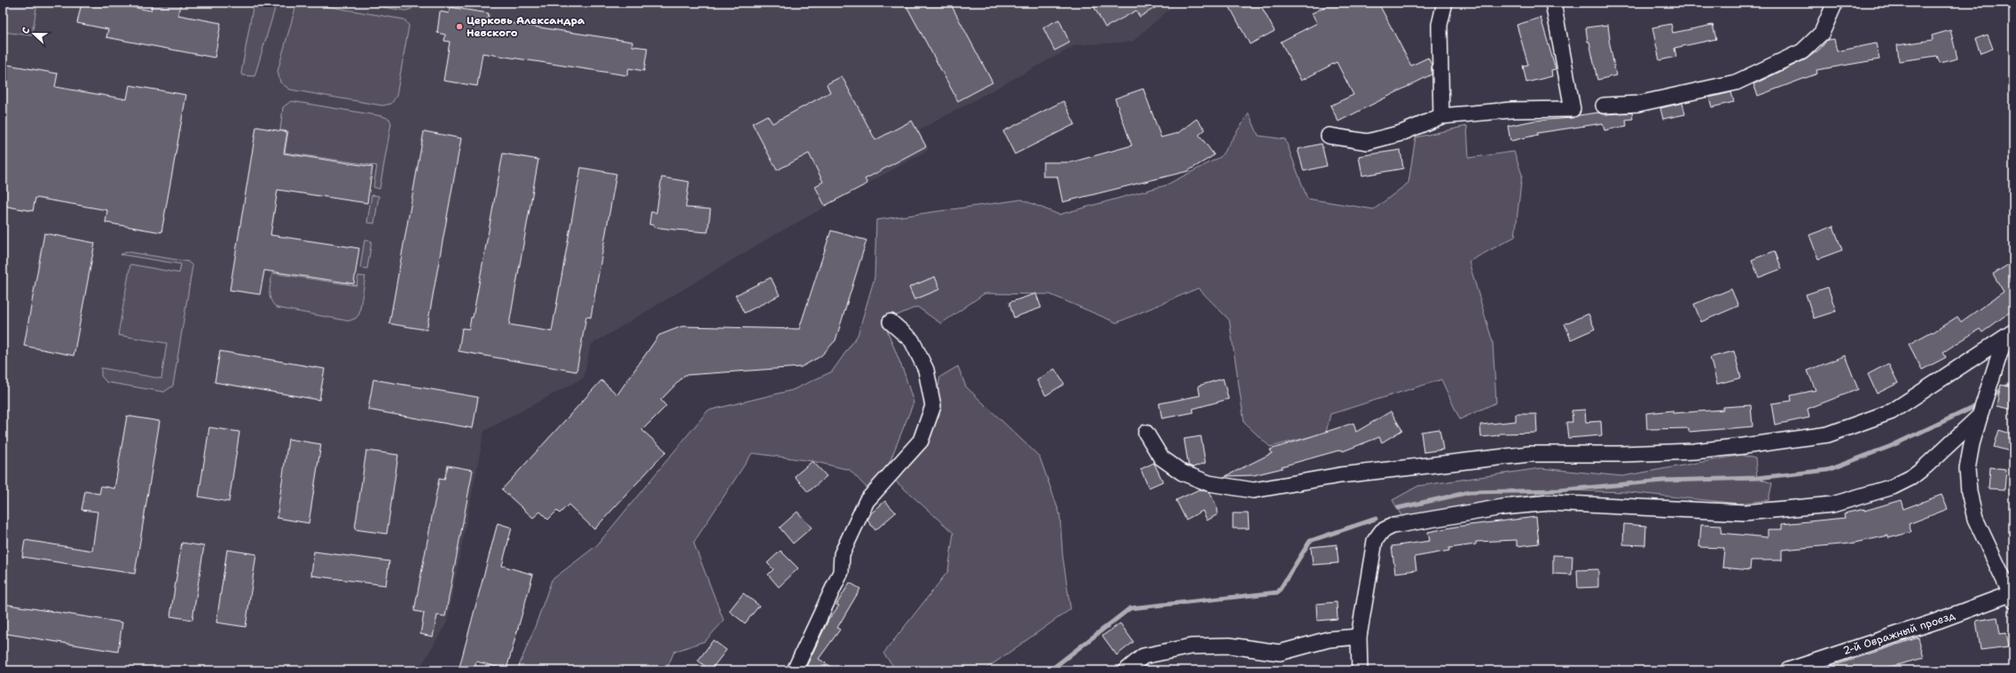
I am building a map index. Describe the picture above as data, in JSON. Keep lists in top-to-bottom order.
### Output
{
  "streets": {
    "street": ["2-й Овражный проезд"]
  },
  "places": ["Церковь Александра Невского"],
  "north": "left"
}
